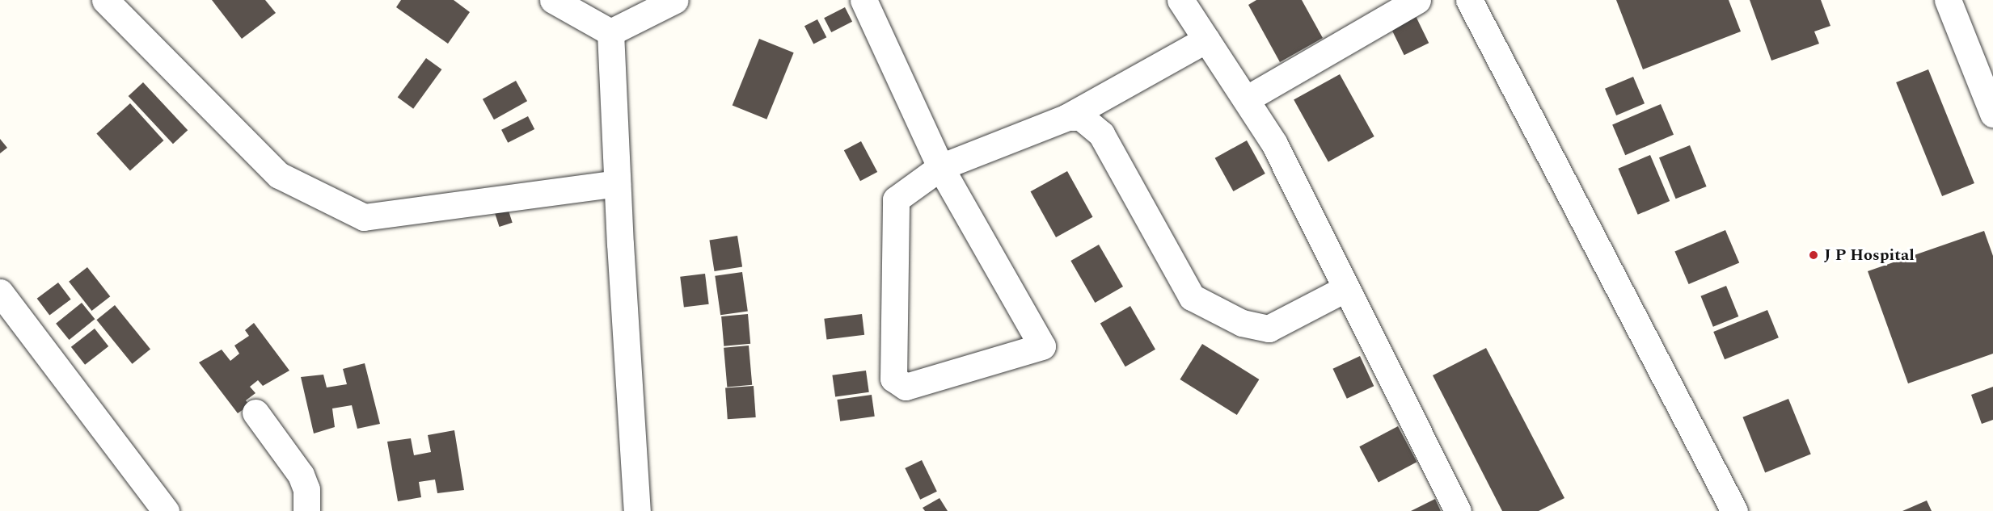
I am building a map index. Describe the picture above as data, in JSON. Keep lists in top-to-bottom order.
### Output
{
  "places": ["J P Hospital"]
}
